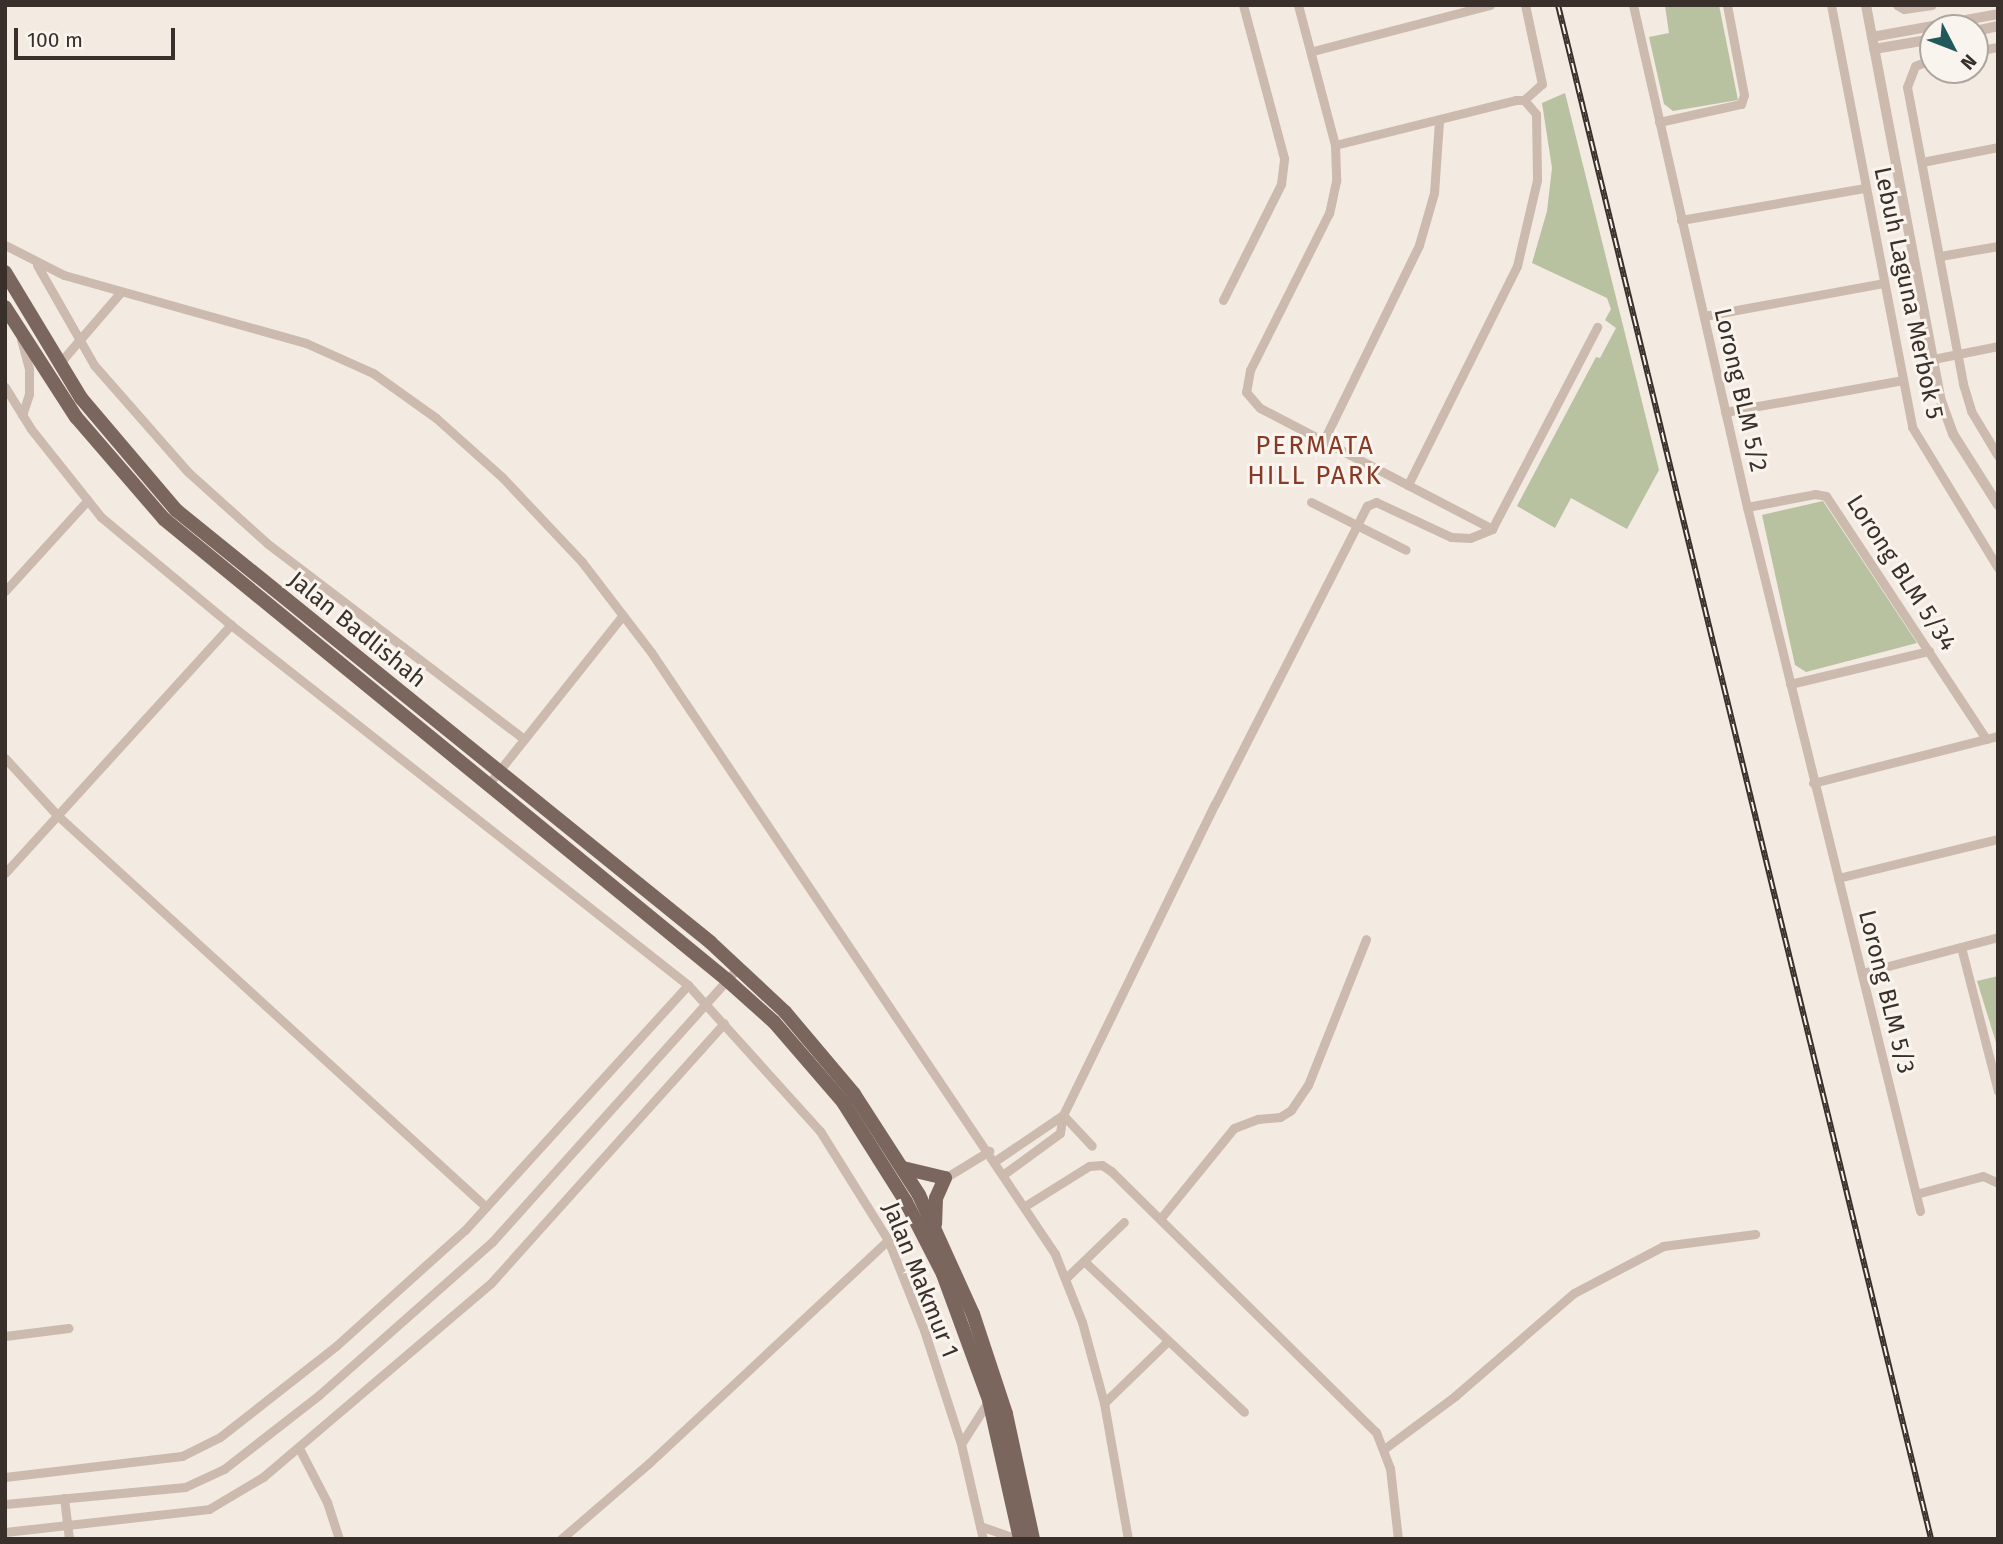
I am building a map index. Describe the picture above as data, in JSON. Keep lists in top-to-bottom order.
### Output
{
  "streets": {
    "main road": ["Jalan Badlishah"],
    "street": [
      "Lebuh Laguna Merbok 5",
      "Lorong BLM 5/2",
      "Lorong BLM 5/34",
      "Lorong BLM 5/3",
      "Jalan Makmur 1"
    ]
  },
  "crossings": [
    ["Lorong BLM 5/2", "Lorong BLM 5/34"],
    ["Lorong BLM 5/2", "Lorong BLM 5/3"]
  ],
  "districts": ["PERMATA HILL PARK"],
  "scale_bar": "100 m",
  "north": "bottom right"
}
